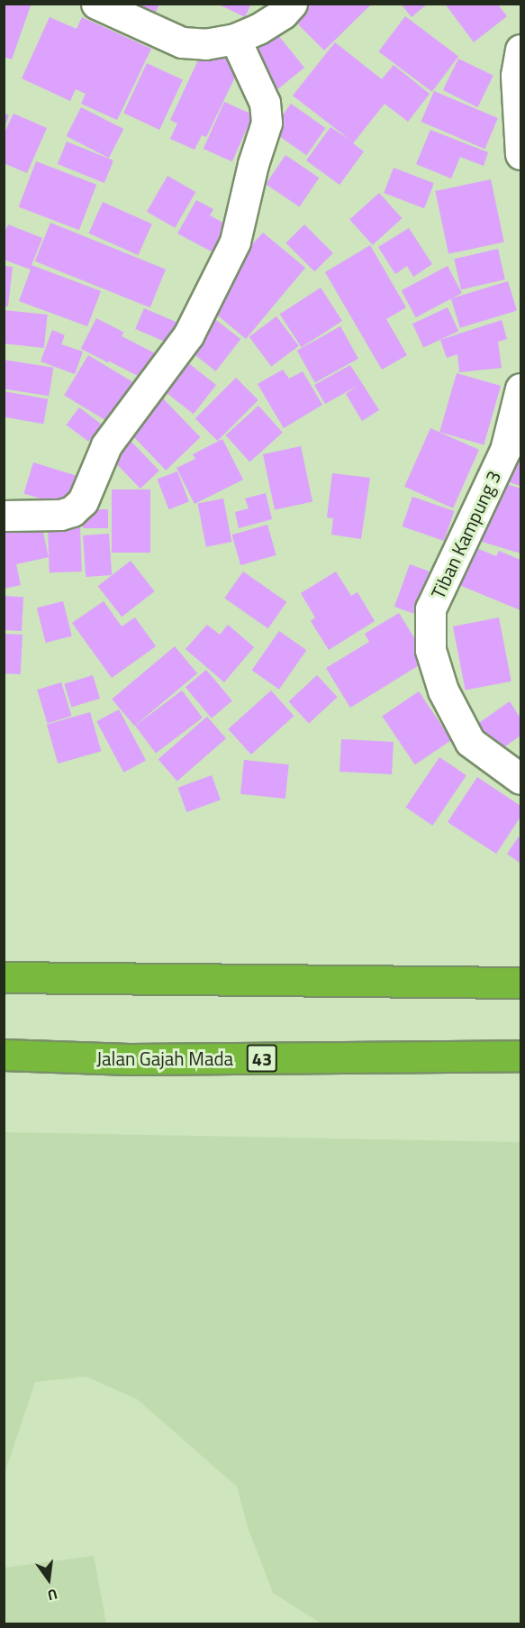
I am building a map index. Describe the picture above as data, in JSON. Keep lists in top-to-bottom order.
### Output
{
  "streets": {
    "highway": ["Jalan Gajah Mada", "43"],
    "street": ["Tiban Kampung 3"]
  },
  "north": "bottom"
}
